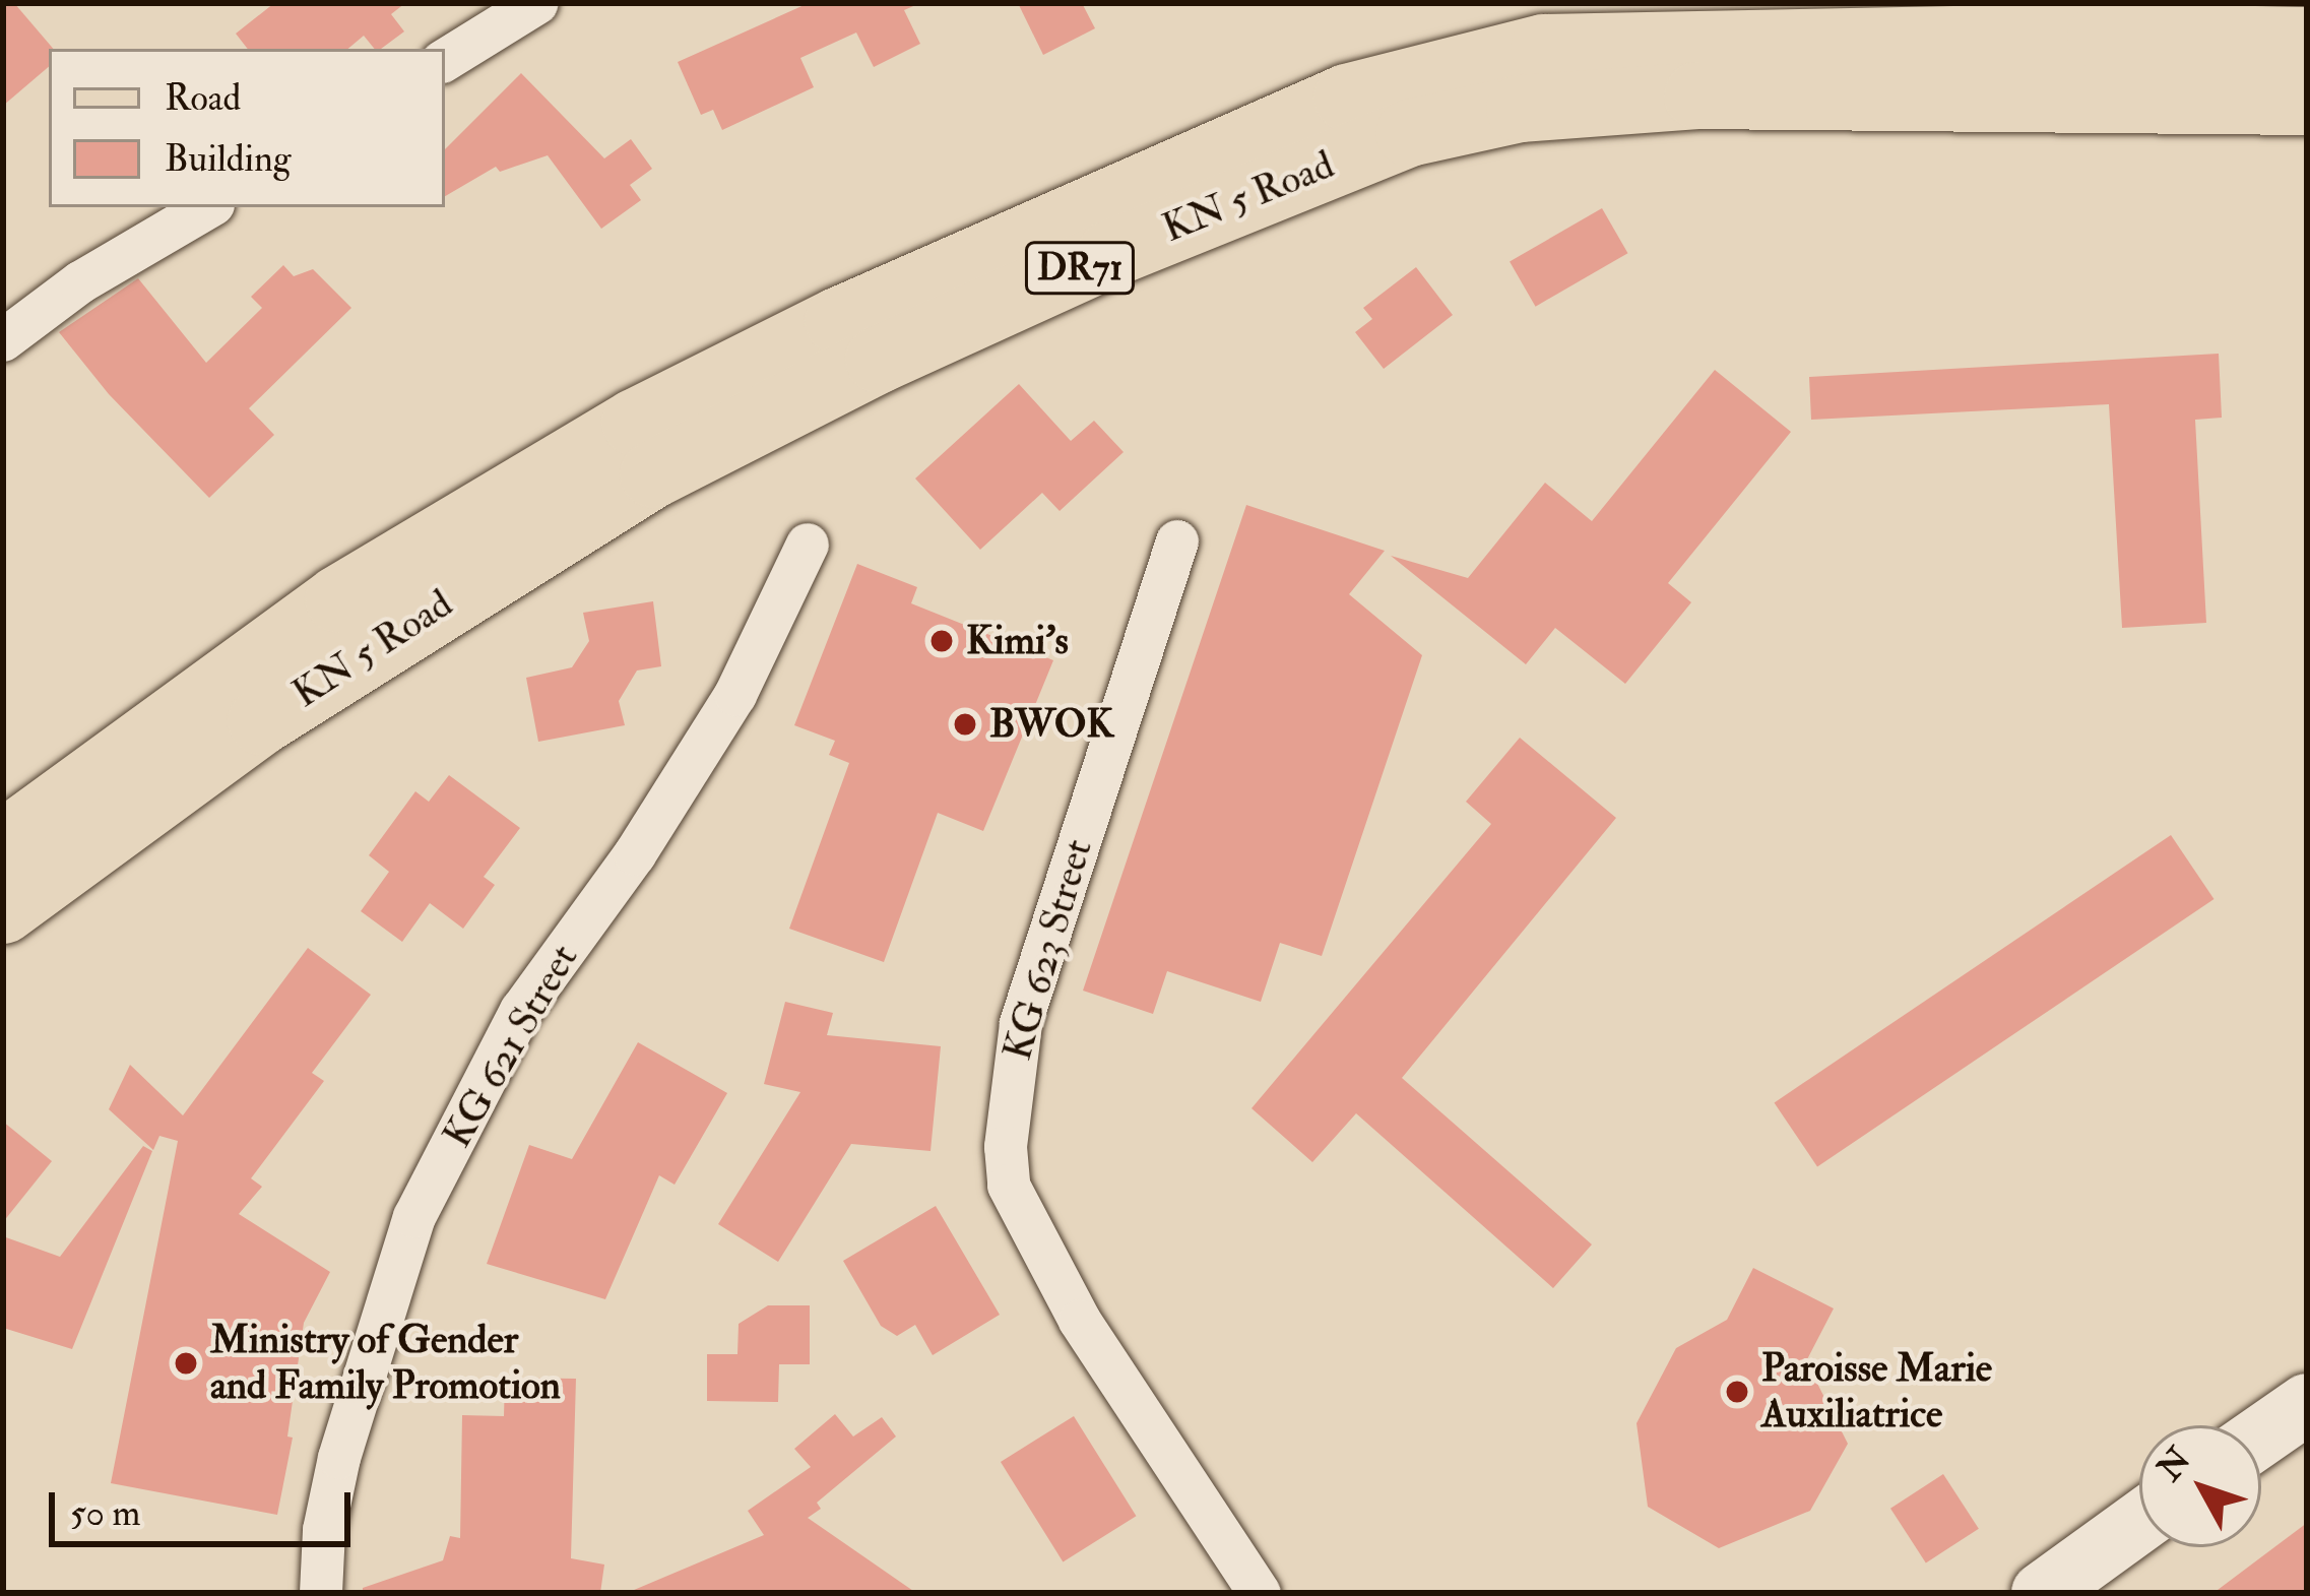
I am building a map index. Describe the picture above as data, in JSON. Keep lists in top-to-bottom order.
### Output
{
  "streets": {
    "main road": ["KN 5 Road", "DR71"],
    "street": ["KG 623 Street", "KG 621 Street"]
  },
  "places": [
    "Kimi's",
    "BWOK",
    "Ministry of Gender and Family Promotion",
    "Paroisse Marie Auxiliatrice"
  ],
  "legend": ["Road", "Building"],
  "scale_bar": "50 m",
  "north": "top left"
}
